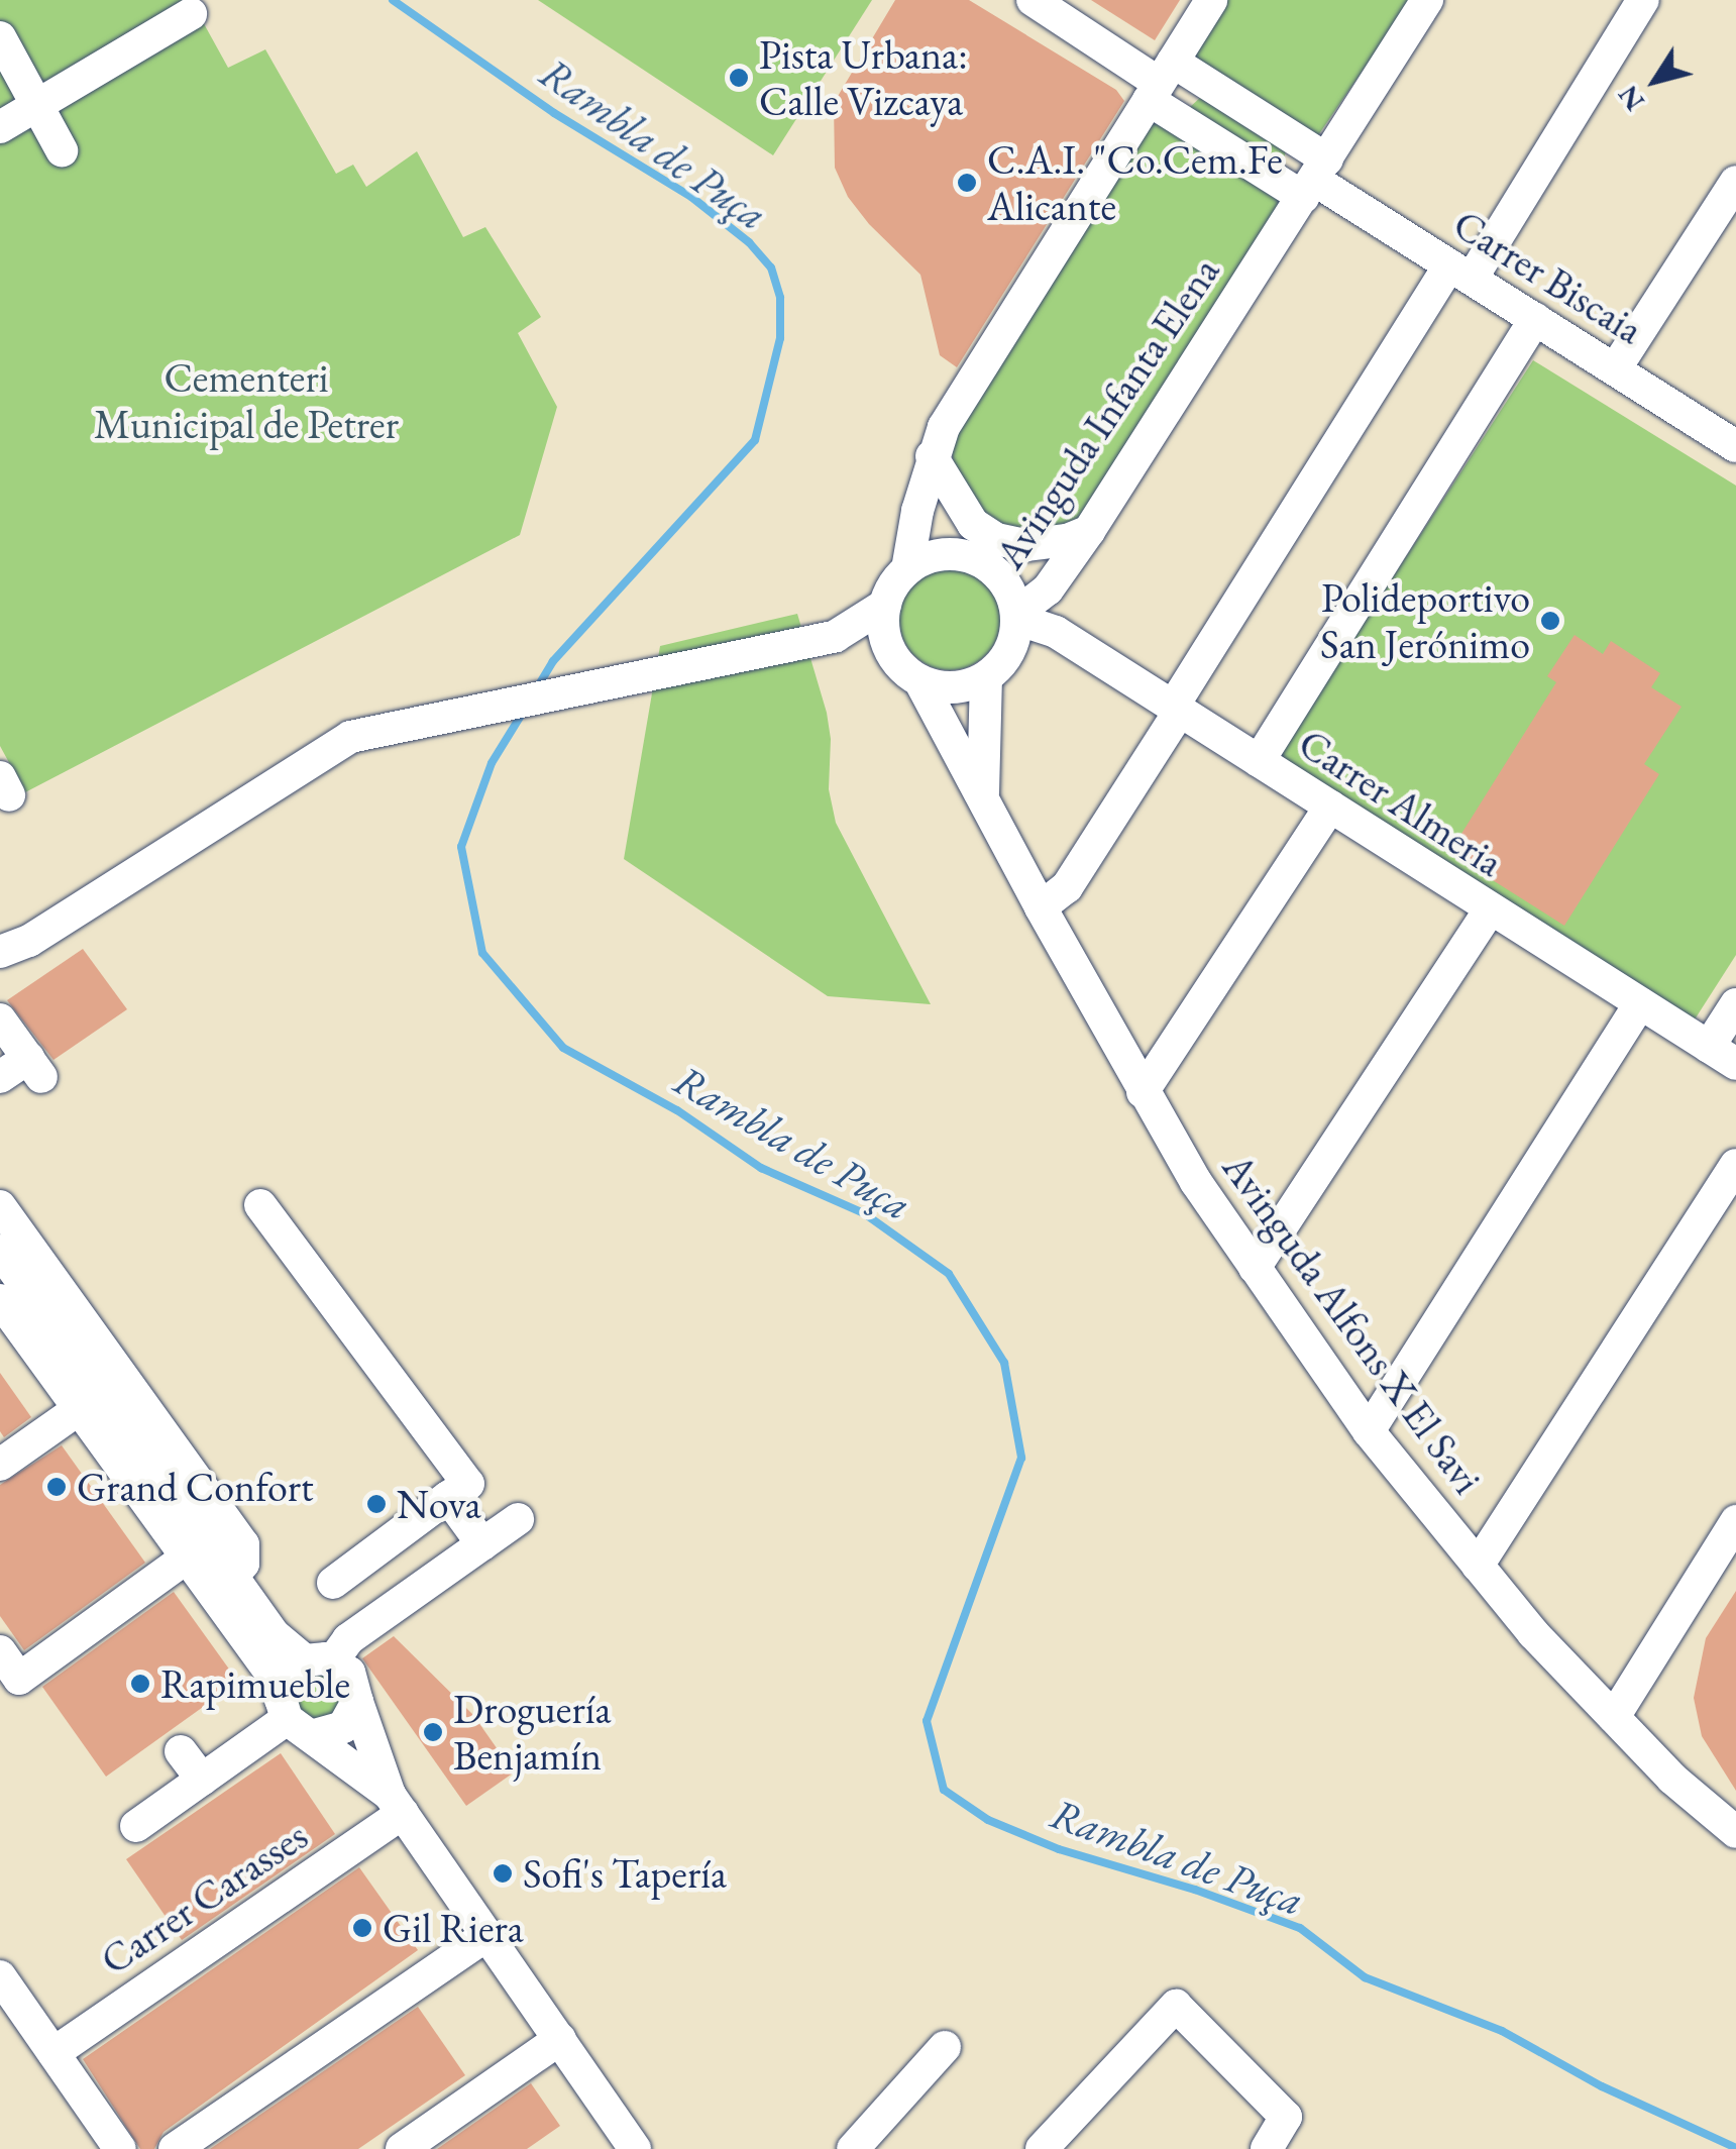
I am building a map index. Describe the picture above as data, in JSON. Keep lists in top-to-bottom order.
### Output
{
  "streets": {
    "street": [
      "Carrer Biscaia",
      "Avinguda Infanta Elena",
      "Carrer Almeria",
      "Avinguda Alfons X El Savi",
      "Carrer Carasses"
    ]
  },
  "crossings": [
    ["Carrer Biscaia", "Avinguda Infanta Elena"],
    ["Avinguda Infanta Elena", "Carrer Almeria"],
    ["Avinguda Infanta Elena", "Avinguda Alfons X El Savi"],
    ["Carrer Almeria", "Avinguda Alfons X El Savi"]
  ],
  "water": ["Rambla de Puça"],
  "parks": ["Cementeri Municipal de Petrer"],
  "places": [
    "Pista Urbana: Calle Vizcaya",
    "C.A.I. \"Co.Cem.Fe Alicante",
    "Polideportivo San Jerónimo",
    "Grand Confort",
    "Nova",
    "Rapimueble",
    "Droguería Benjamín",
    "Sofi's Tapería",
    "Gil Riera"
  ],
  "north": "bottom left"
}
